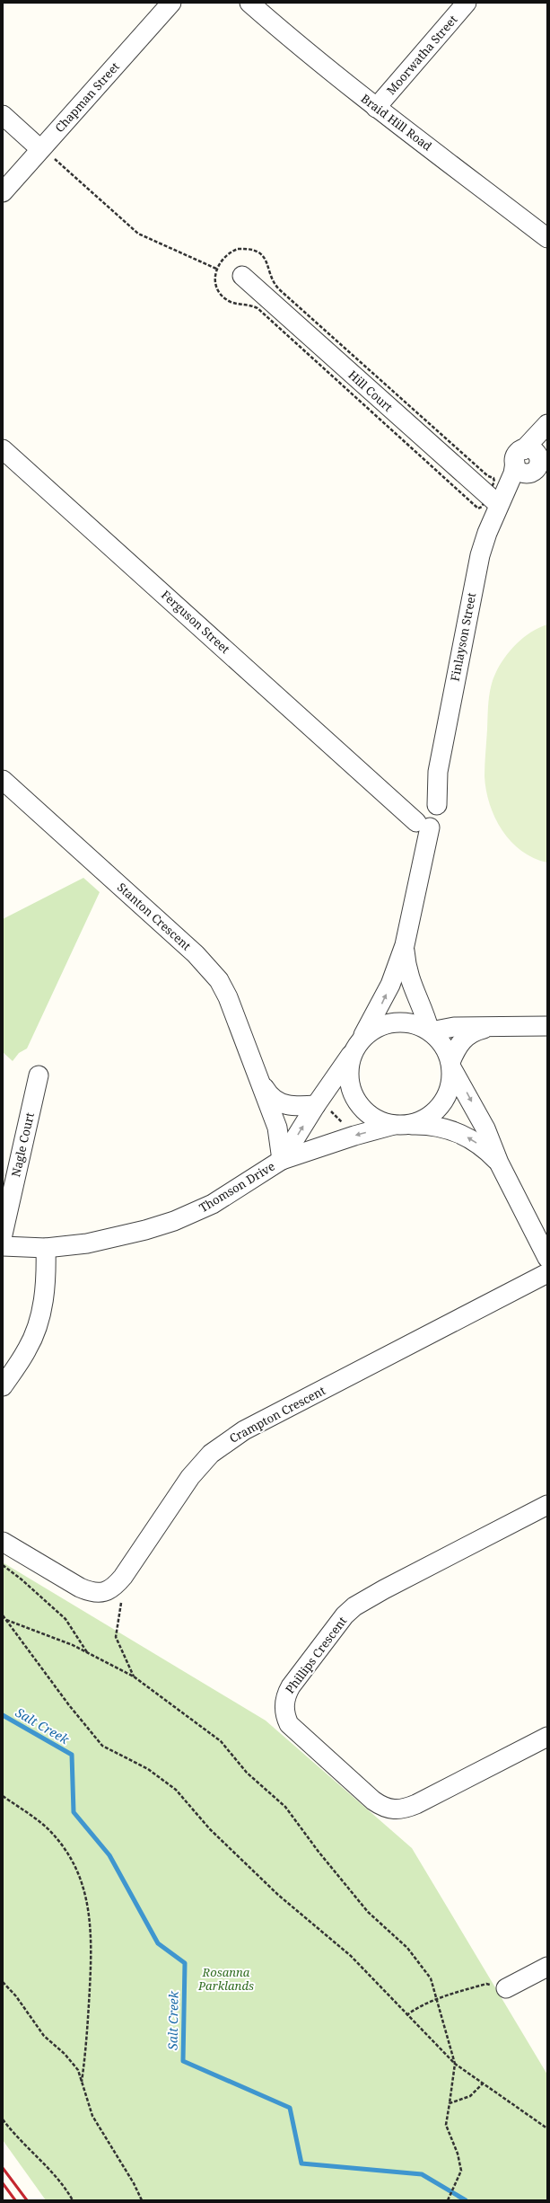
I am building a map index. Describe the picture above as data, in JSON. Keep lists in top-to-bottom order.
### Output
{
  "streets": {
    "street": [
      "Moorwatha Street",
      "Chapman Street",
      "Braid Hill Road",
      "Hill Court",
      "Ferguson Street",
      "Finlayson Street",
      "Stanton Crescent",
      "Nagle Court",
      "Thomson Drive",
      "Crampton Crescent",
      "Phillips Crescent"
    ]
  },
  "crossings": [
    ["Moorwatha Street", "Braid Hill Road"],
    ["Hill Court", "Finlayson Street"],
    ["Ferguson Street", "Finlayson Street"],
    ["Stanton Crescent", "Thomson Drive"]
  ],
  "water": ["Salt Creek"],
  "parks": ["Rosanna Parklands"]
}
